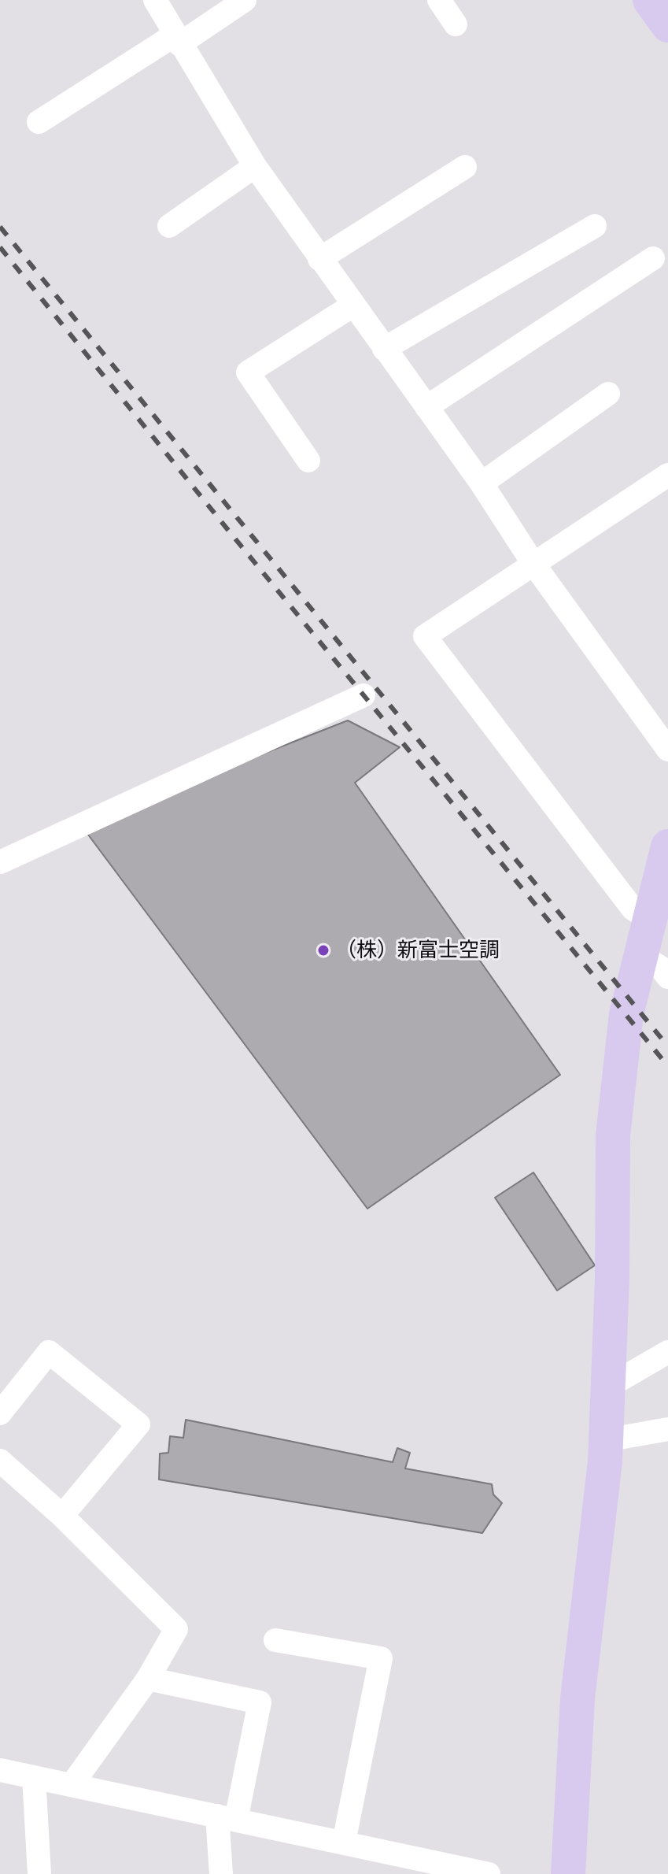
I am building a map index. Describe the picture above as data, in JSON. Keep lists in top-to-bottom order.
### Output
{
  "places": ["（株）新富士空調"]
}
